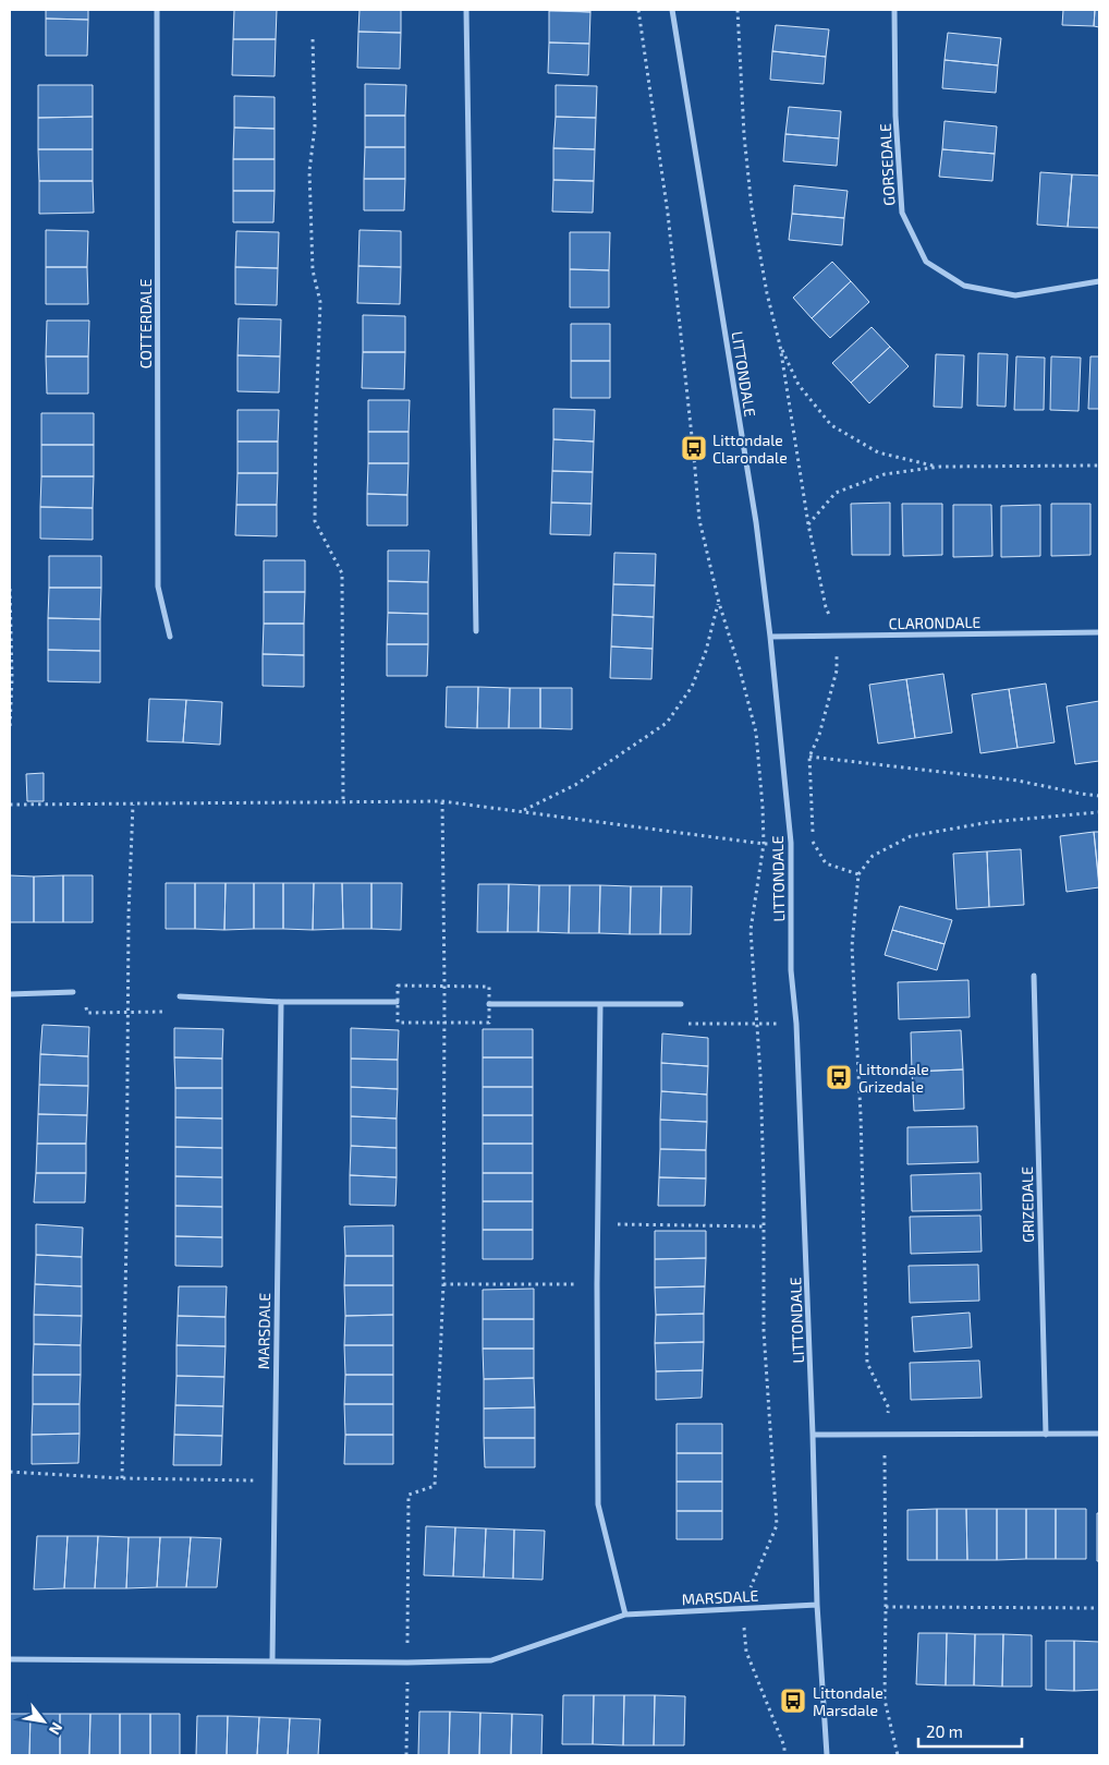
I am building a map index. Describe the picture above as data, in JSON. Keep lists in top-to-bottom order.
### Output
{
  "streets": {
    "street": [
      "GORSEDALE",
      "COTTERDALE",
      "LITTONDALE",
      "CLARONDALE",
      "GRIZEDALE",
      "MARSDALE"
    ]
  },
  "crossings": [
    ["LITTONDALE", "CLARONDALE"],
    ["LITTONDALE", "MARSDALE"]
  ],
  "places": {
    "bus stop": ["Littondale Clarondale", "Littondale Grizedale", "Littondale Marsdale"]
  },
  "scale_bar": "20 m",
  "north": "bottom right"
}
